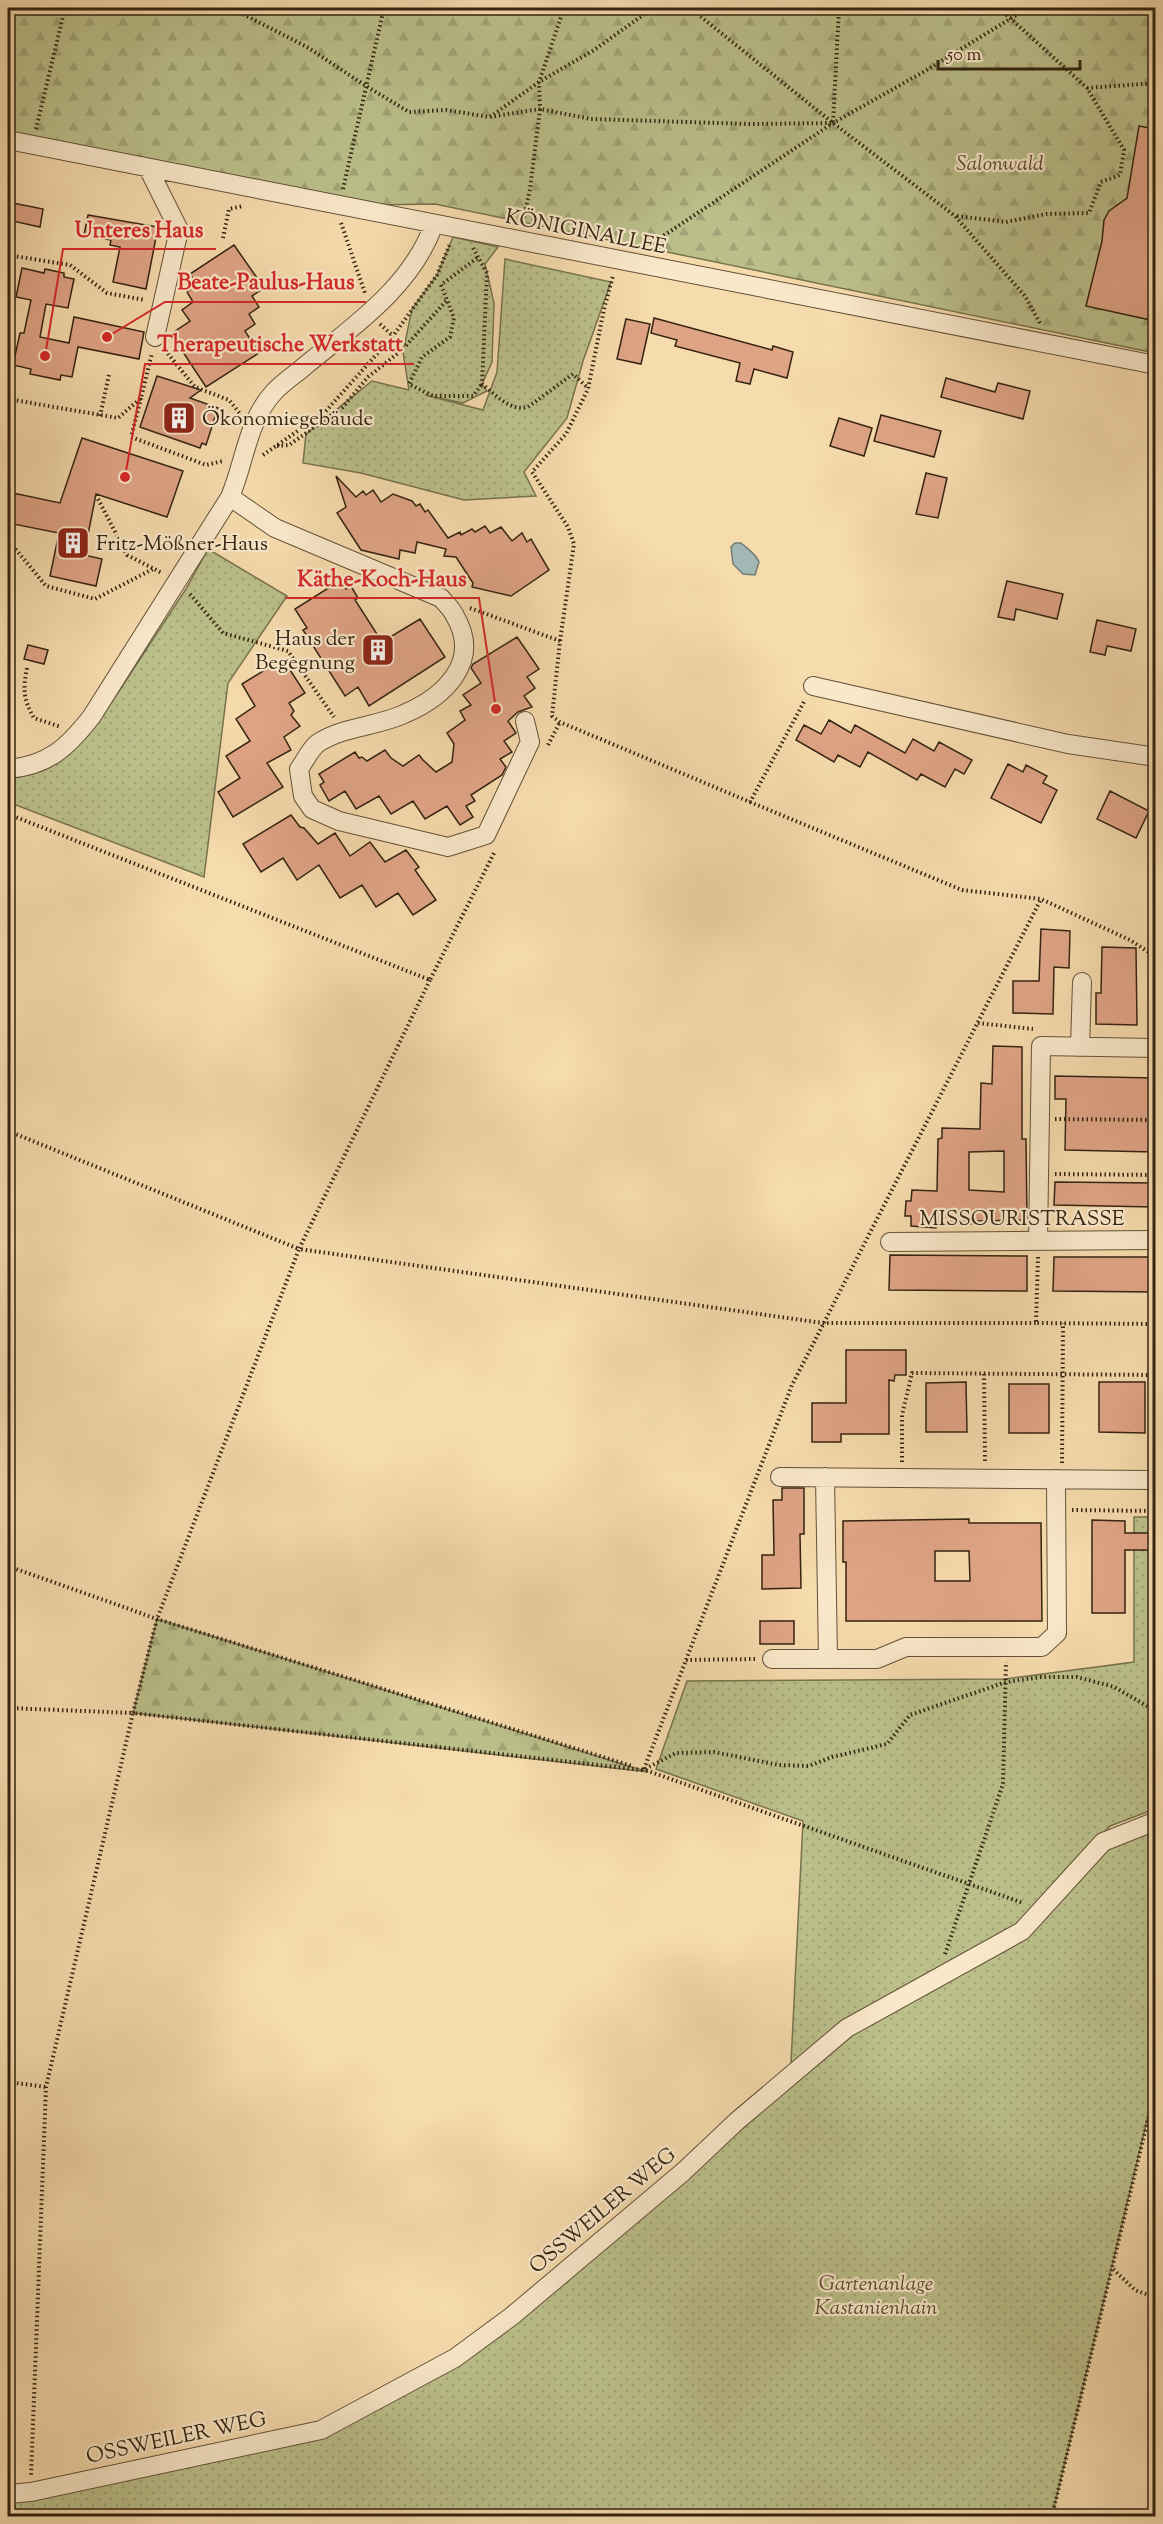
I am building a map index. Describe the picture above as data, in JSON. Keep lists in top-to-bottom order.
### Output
{
  "streets": {
    "street": ["KÖNIGINALLEE", "MISSOURISTRASSE", "OSSWEILER WEG"]
  },
  "parks": ["Salonwald", "Gartenanlage Kastanienhain"],
  "places": {
    "other": [
      "Beate-Paulus-Haus",
      "Unteres Haus",
      "Therapeutische Werkstatt",
      "Käthe-Koch-Haus"
    ],
    "building": ["Ökonomiegebäude", "Fritz-Mößner-Haus", "Haus der Begegnung"]
  },
  "scale_bar": "50 m"
}
